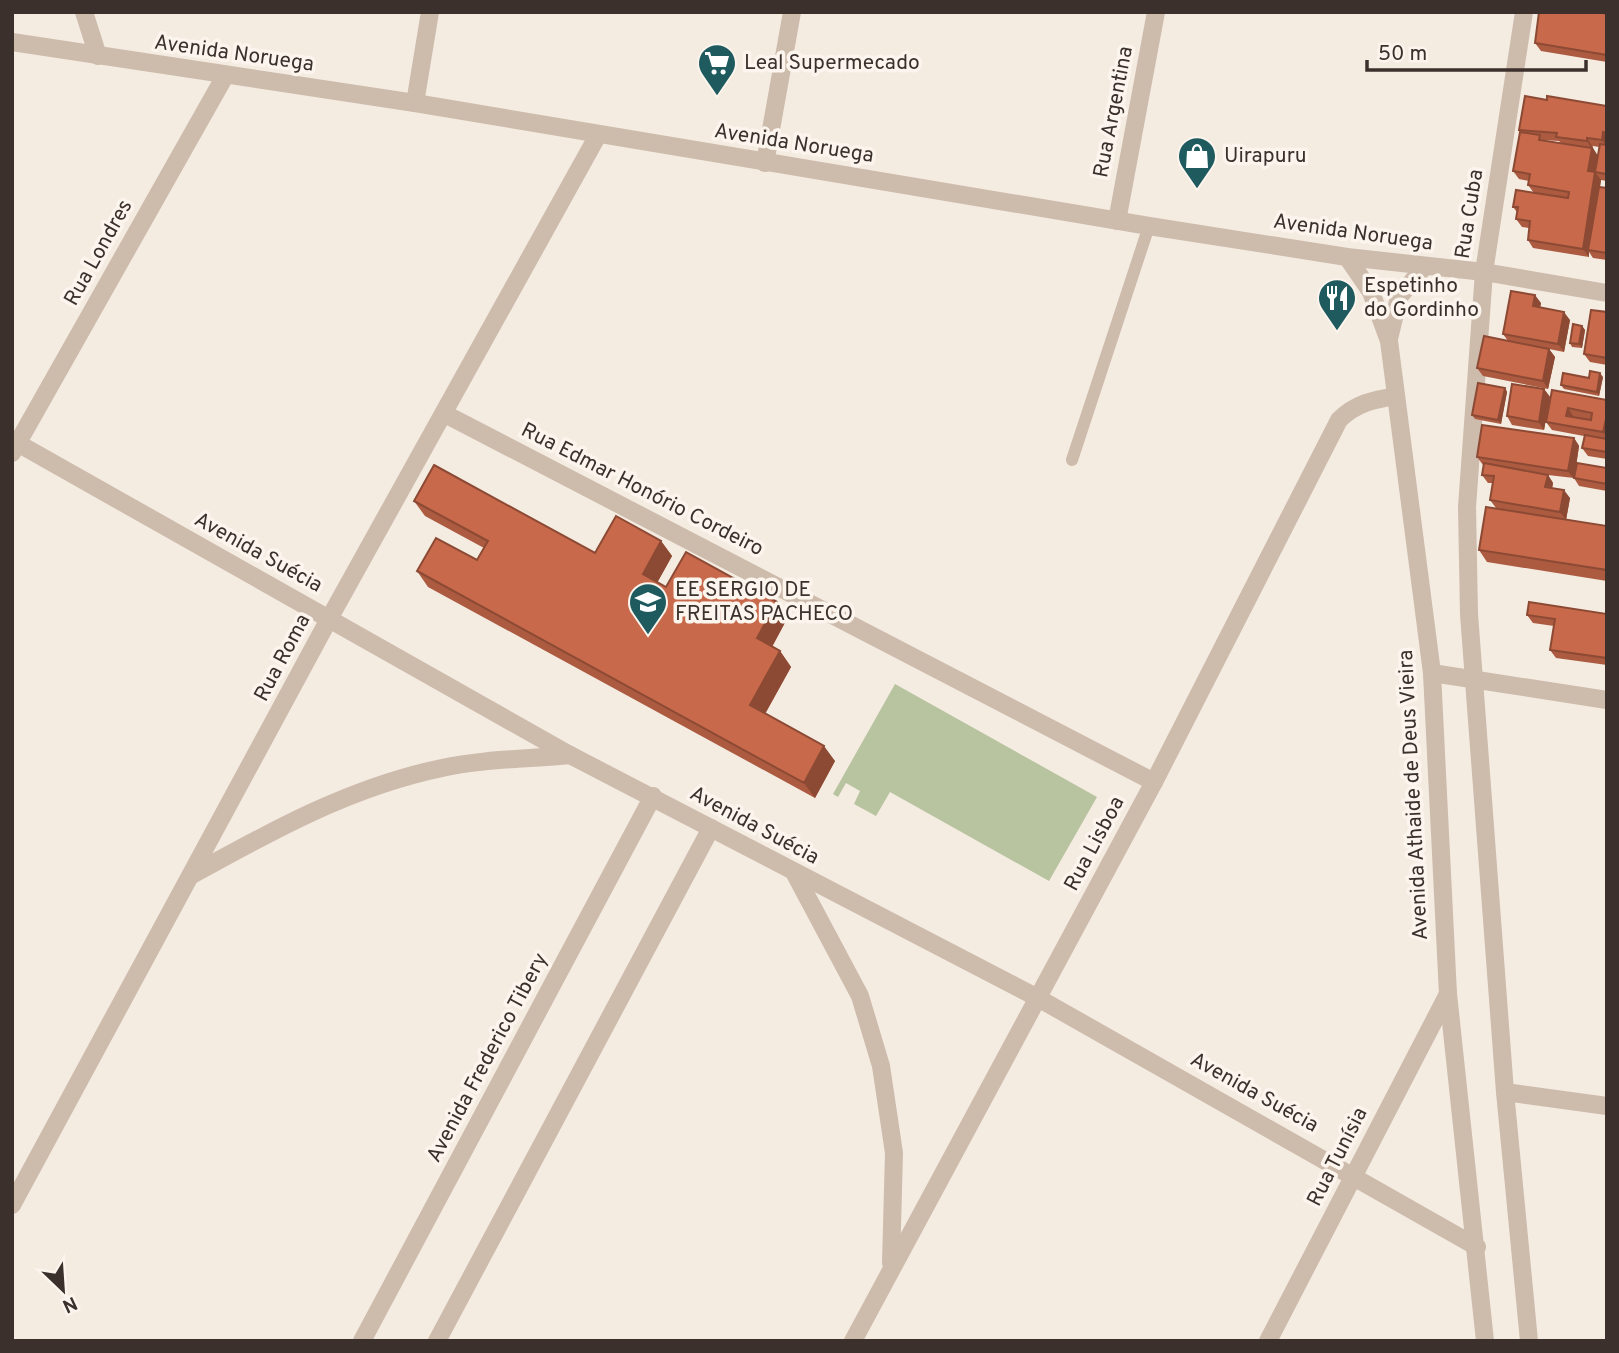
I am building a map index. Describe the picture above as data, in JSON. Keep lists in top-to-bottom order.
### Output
{
  "streets": {
    "street": [
      "Avenida Noruega",
      "Rua Argentina",
      "Rua Cuba",
      "Rua Londres",
      "Rua Edmar Honório Cordeiro",
      "Avenida Suécia",
      "Rua Roma",
      "Avenida Athaide de Deus Vieira",
      "Rua Lisboa",
      "Avenida Frederico Tibery",
      "Rua Tunísia"
    ]
  },
  "crossings": [
    ["Avenida Noruega", "Rua Argentina"],
    ["Avenida Noruega", "Rua Cuba"],
    ["Avenida Noruega", "Rua Londres"],
    ["Avenida Noruega", "Rua Roma"],
    ["Avenida Noruega", "Avenida Athaide de Deus Vieira"],
    ["Rua Londres", "Avenida Suécia"],
    ["Rua Edmar Honório Cordeiro", "Rua Roma"],
    ["Rua Edmar Honório Cordeiro", "Rua Lisboa"],
    ["Avenida Suécia", "Rua Roma"],
    ["Avenida Suécia", "Avenida Athaide de Deus Vieira"],
    ["Avenida Suécia", "Rua Lisboa"],
    ["Avenida Suécia", "Avenida Frederico Tibery"],
    ["Avenida Suécia", "Rua Tunísia"],
    ["Avenida Athaide de Deus Vieira", "Rua Lisboa"],
    ["Avenida Athaide de Deus Vieira", "Rua Tunísia"]
  ],
  "places": {
    "supermarket": ["Leal Supermecado"],
    "shop": ["Uirapuru"],
    "restaurant": ["Espetinho do Gordinho"],
    "school or university": ["EE SERGIO DE FREITAS PACHECO"]
  },
  "scale_bar": "50 m",
  "north": "bottom right"
}
